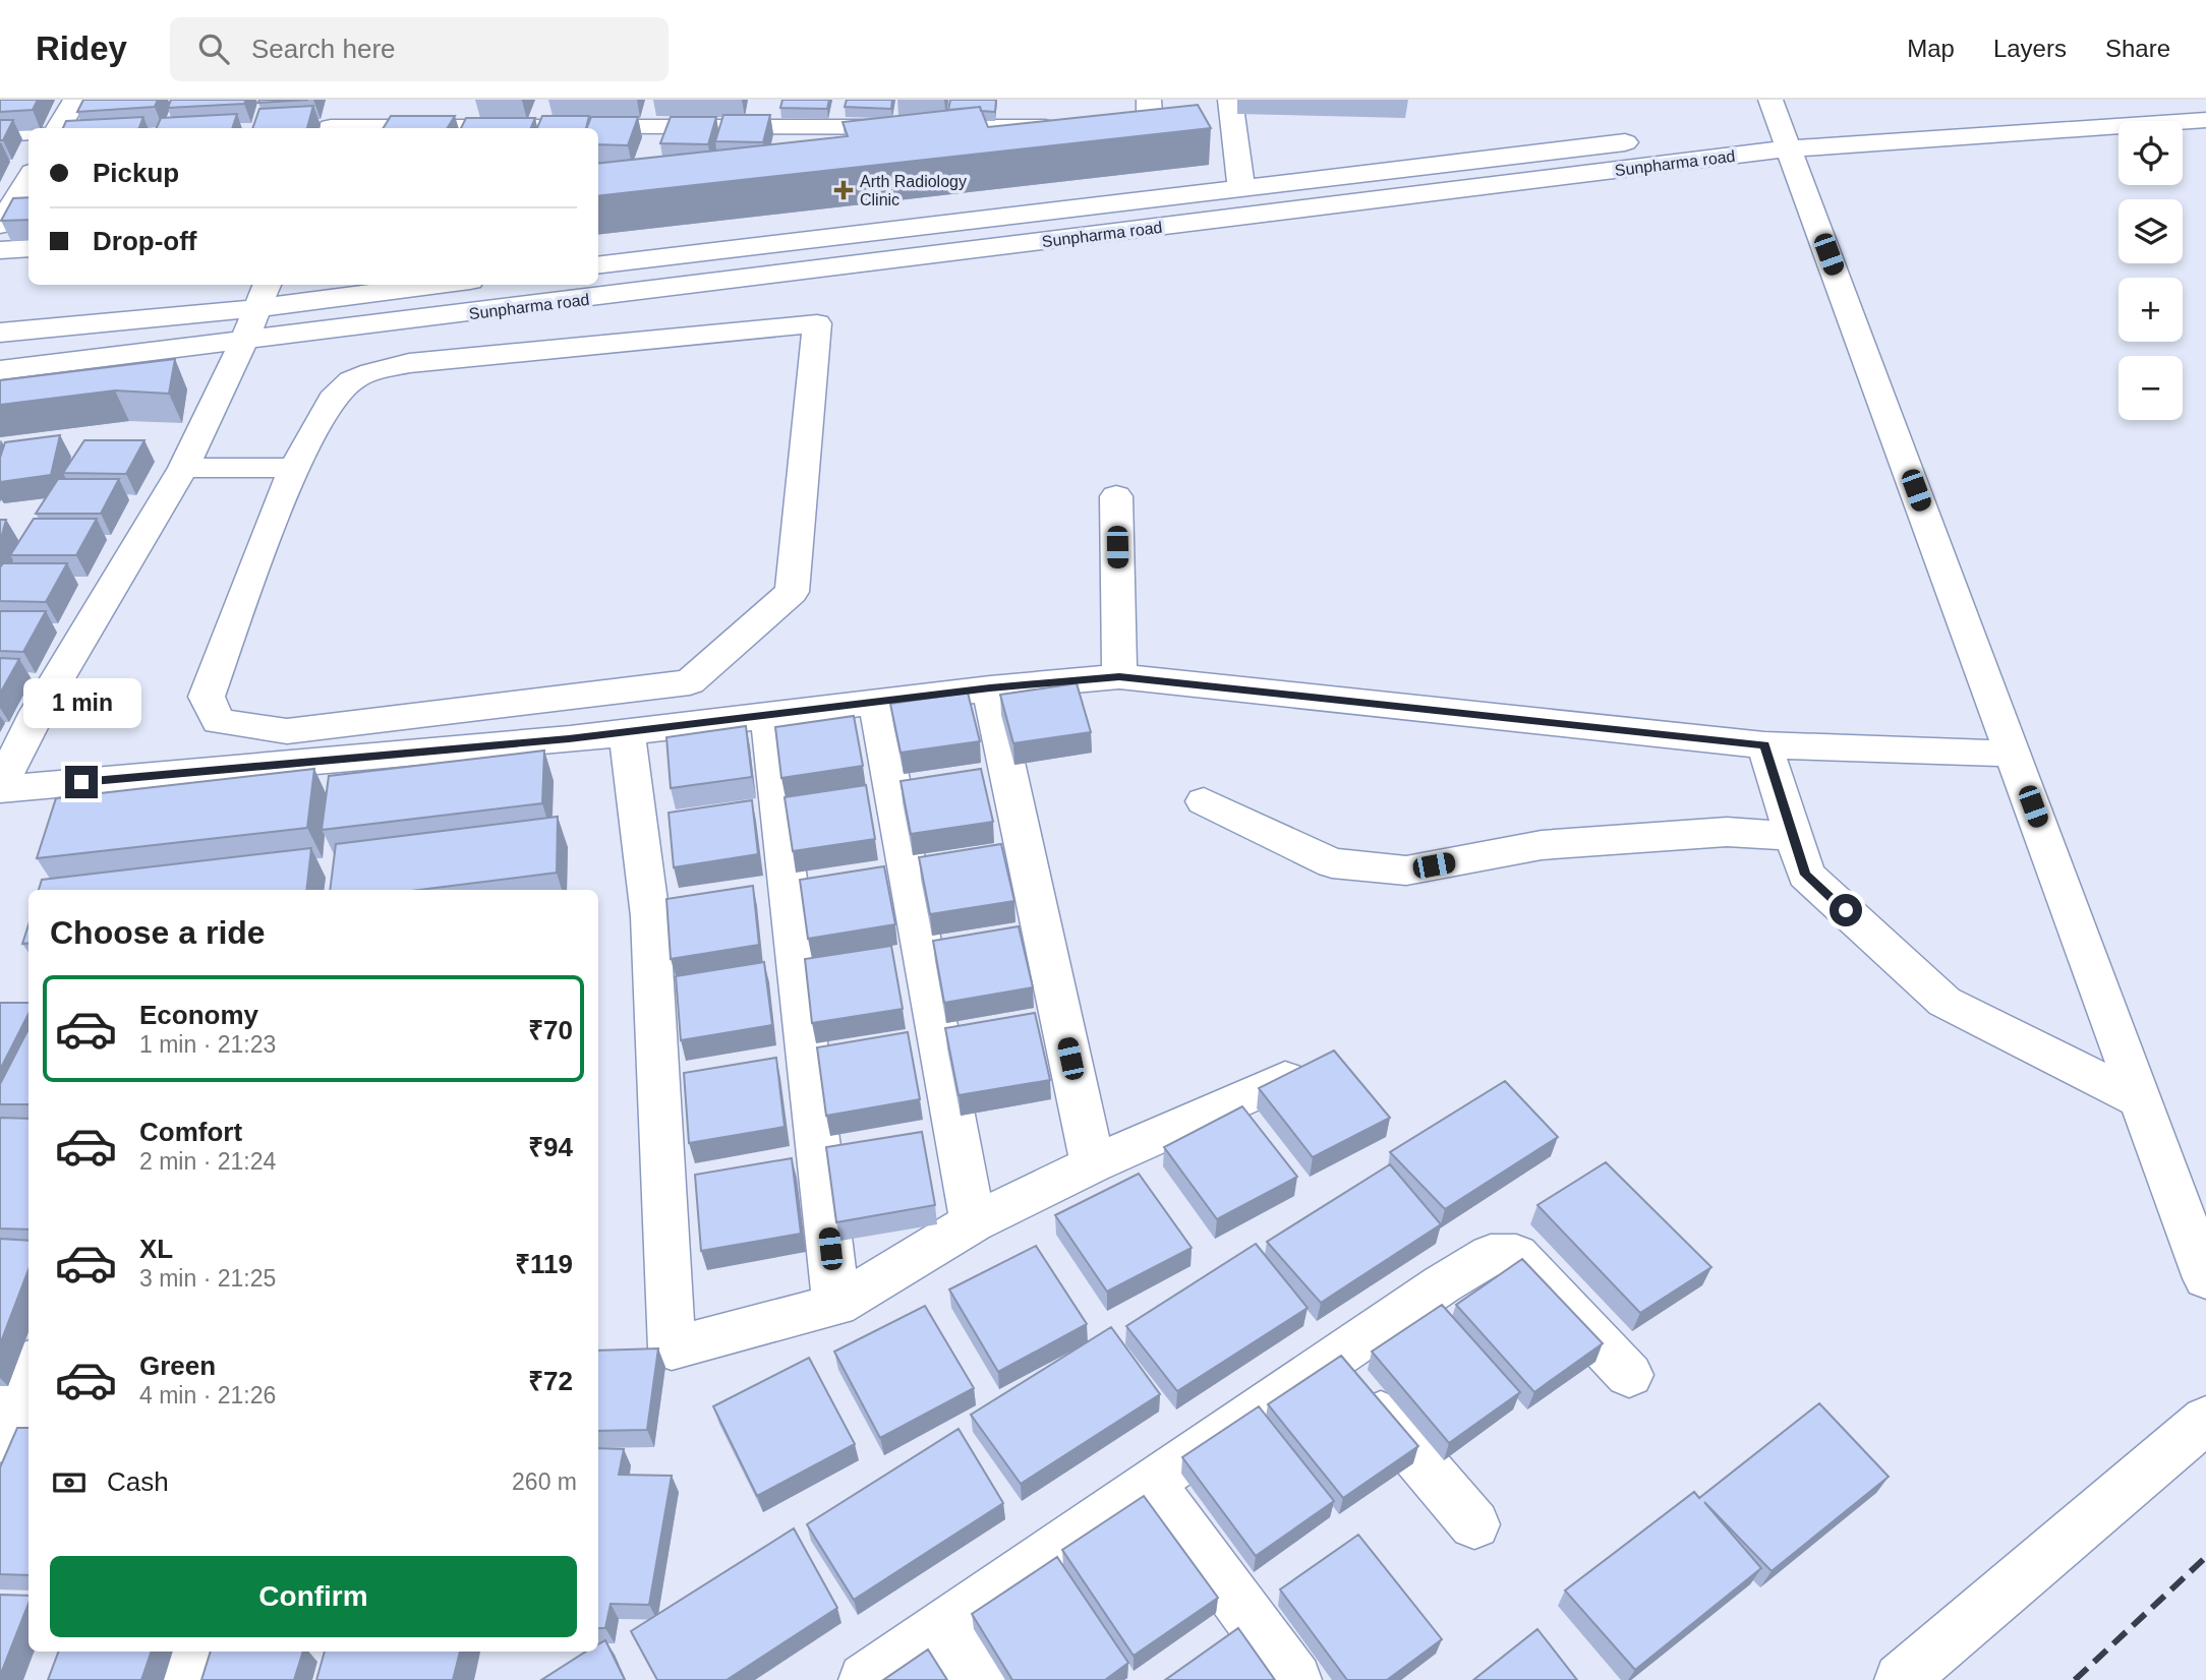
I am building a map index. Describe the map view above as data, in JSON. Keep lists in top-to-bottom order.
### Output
{
  "streets": {
    "street": ["Sunpharma road"]
  },
  "places": {
    "health": ["Arth Radiology Clinic"]
  },
  "page": {
    "header": "Ridey",
    "search": "Search here",
    "nav": ["Map", "Layers", "Share"],
    "map_buttons": ["+", "−"],
    "banner": ["Pickup", "Drop-off"],
    "bubble": "1 min",
    "heading": "Choose a ride",
    "list": [
      {
        "name": "Economy",
        "note": "1 min · 21:23",
        "value": "₹70"
      },
      {
        "name": "Comfort",
        "note": "2 min · 21:24",
        "value": "₹94"
      },
      {
        "name": "XL",
        "note": "3 min · 21:25",
        "value": "₹119"
      },
      {
        "name": "Green",
        "note": "4 min · 21:26",
        "value": "₹72"
      }
    ],
    "pay": ["Cash", "260 m"],
    "buttons": "Confirm"
  }
}
